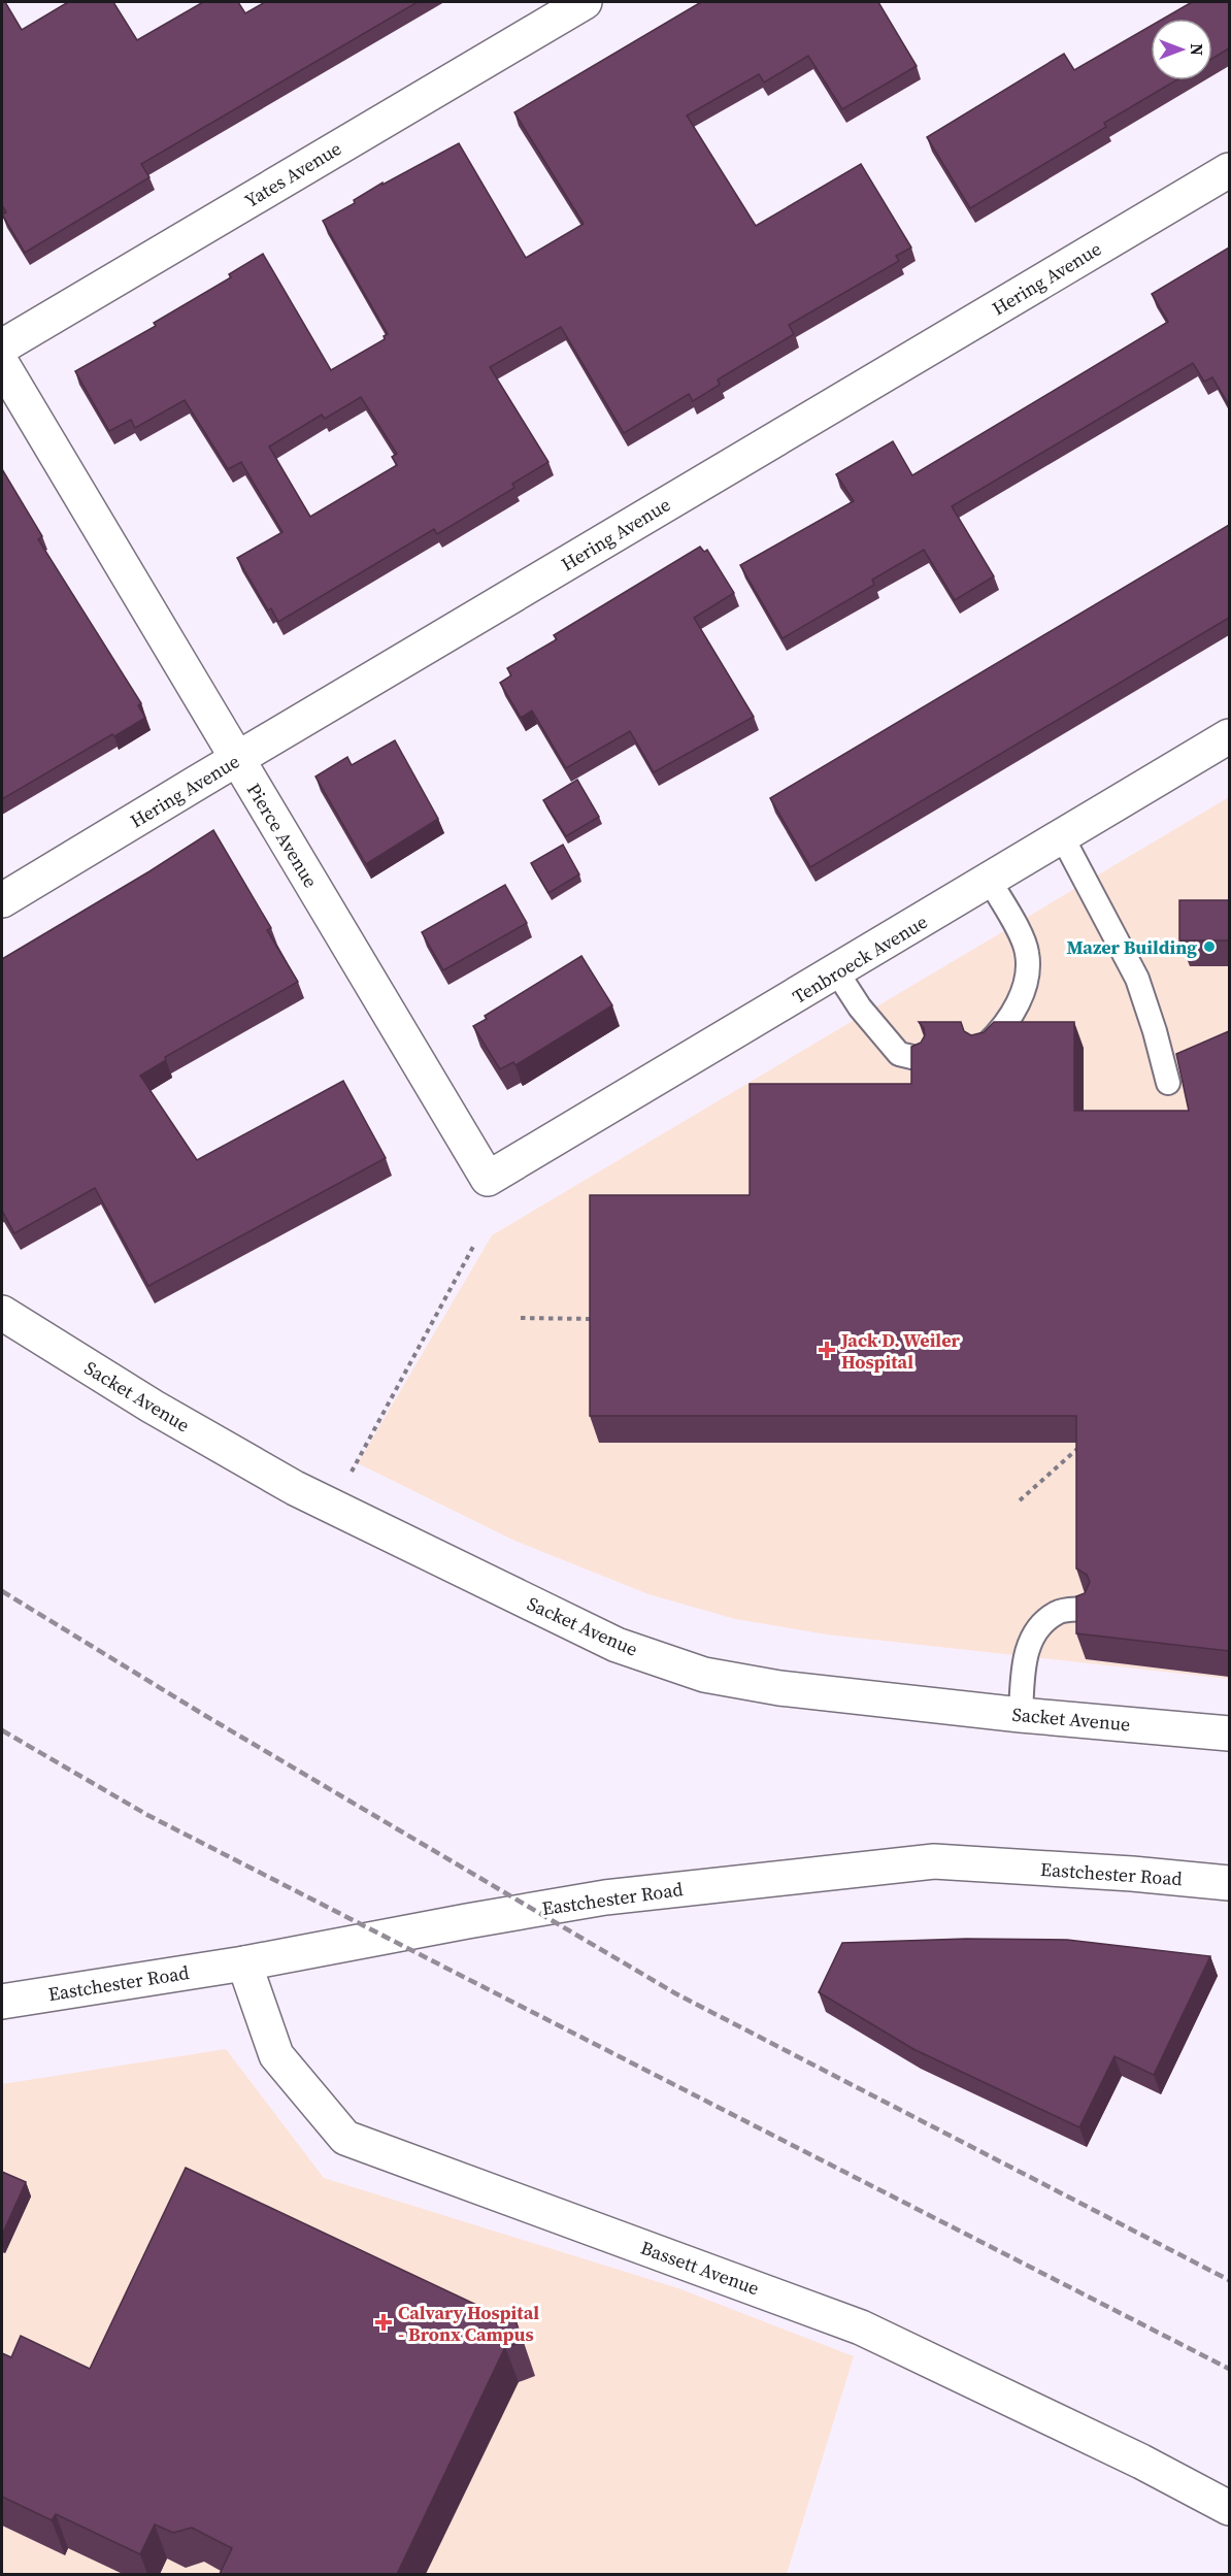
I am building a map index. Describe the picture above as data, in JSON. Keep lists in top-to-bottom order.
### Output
{
  "streets": {
    "street": [
      "Yates Avenue",
      "Hering Avenue",
      "Pierce Avenue",
      "Tenbroeck Avenue",
      "Sacket Avenue",
      "Eastchester Road",
      "Bassett Avenue"
    ]
  },
  "crossings": [
    ["Hering Avenue", "Pierce Avenue"],
    ["Pierce Avenue", "Tenbroeck Avenue"],
    ["Eastchester Road", "Bassett Avenue"]
  ],
  "places": {
    "other": ["Mazer Building"],
    "health": ["Jack D. Weiler Hospital", "Calvary Hospital - Bronx Campus"]
  },
  "north": "right"
}
